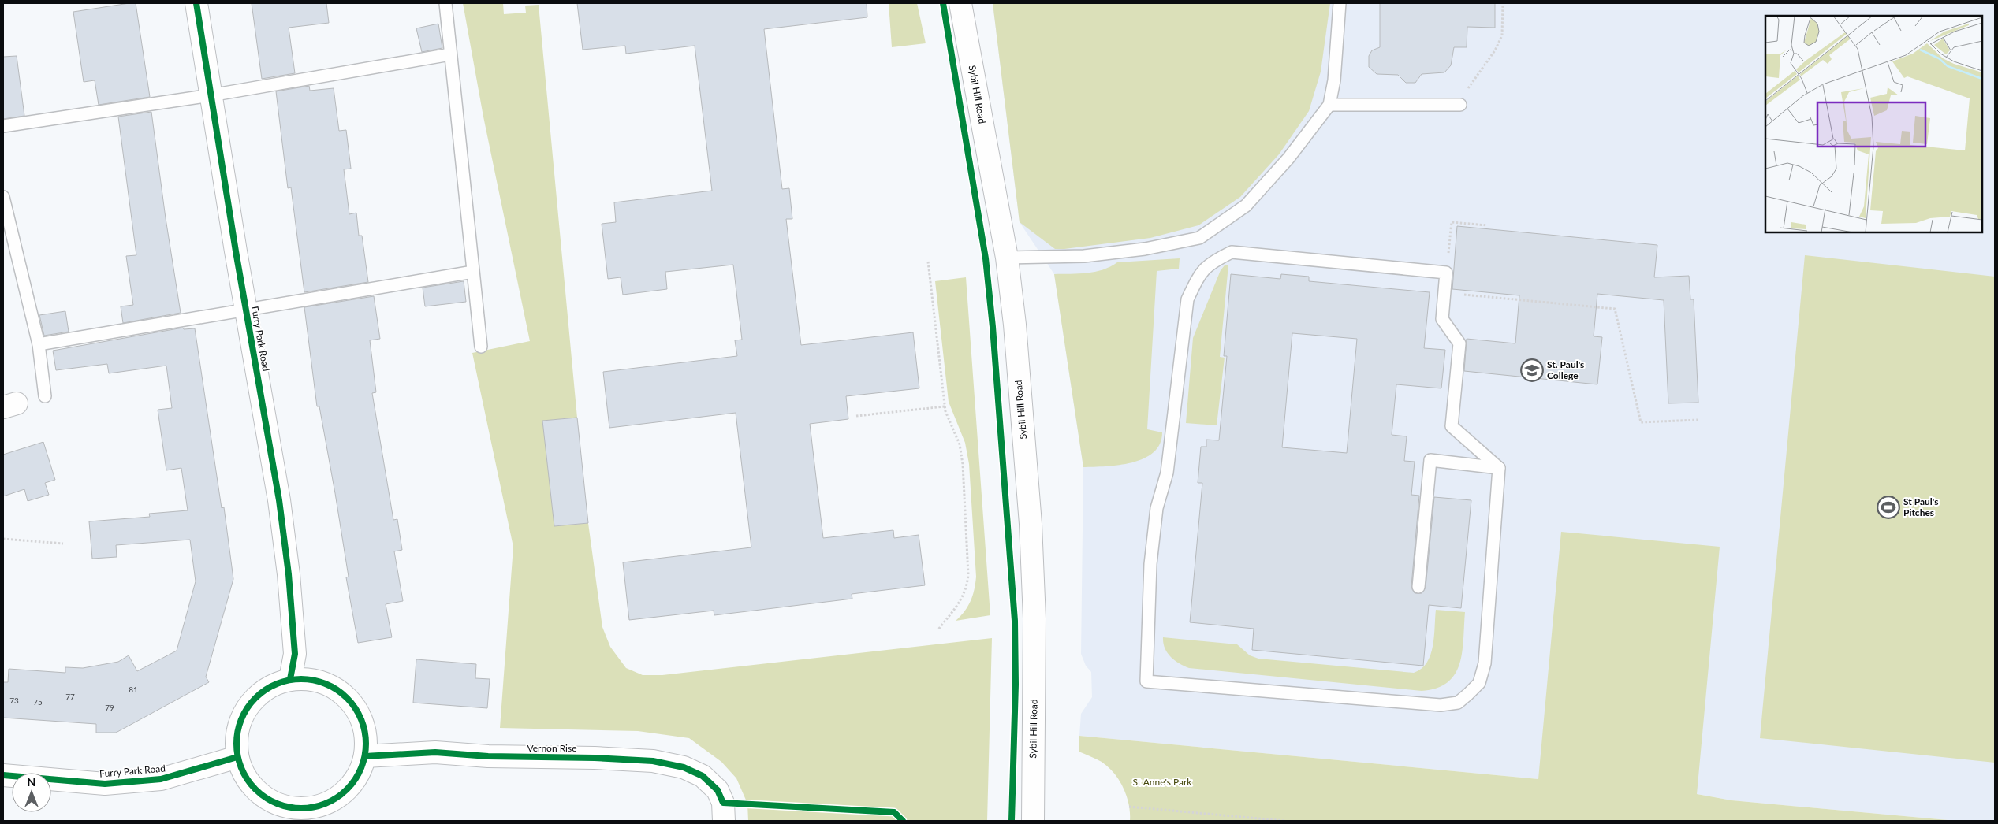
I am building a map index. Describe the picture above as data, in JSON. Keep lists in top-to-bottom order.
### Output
{
  "streets": {
    "street": ["Sybil Hill Road", "Furry Park Road", "Vernon Rise"]
  },
  "crossings": [
    ["Furry Park Road", "Vernon Rise"]
  ],
  "parks": ["St Anne's Park"],
  "places": {
    "school or university": ["St. Paul's College"],
    "sports": ["St Paul's Pitches"]
  },
  "house_numbers": [
    "81",
    "77",
    "73",
    "75",
    "79"
  ],
  "north": "top"
}
